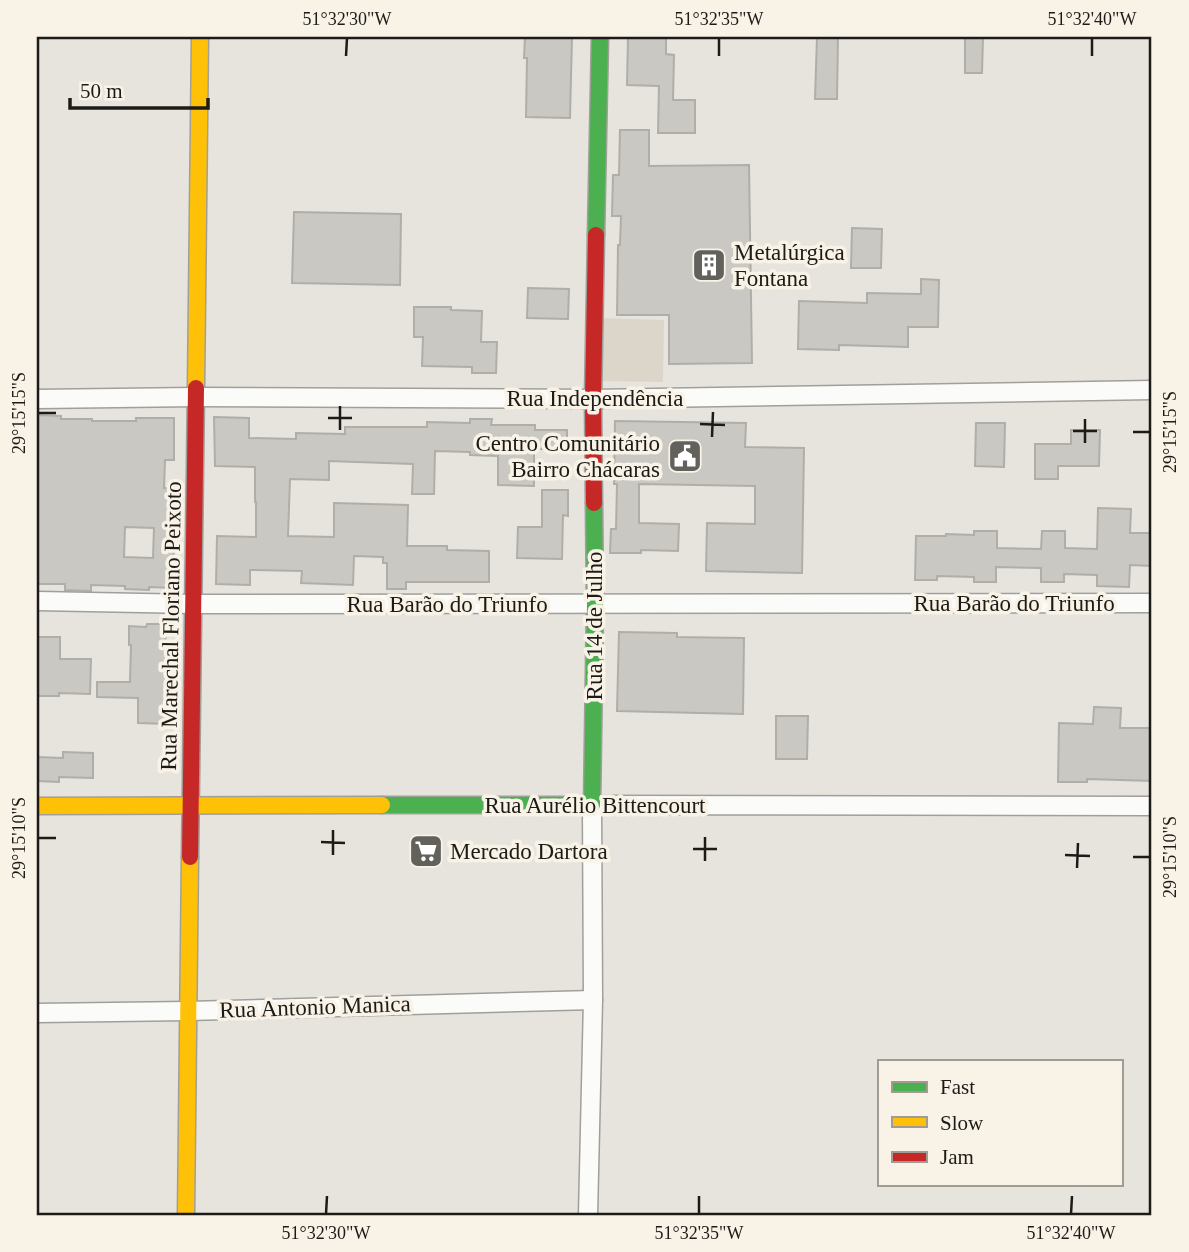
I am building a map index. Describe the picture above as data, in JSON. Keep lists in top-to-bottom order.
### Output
{
  "streets": {
    "street": [
      "Rua Independência",
      "Rua Barão do Triunfo",
      "Rua Marechal Floriano Peixoto",
      "Rua 14 de Julho",
      "Rua Aurélio Bittencourt",
      "Rua Antonio Manica"
    ]
  },
  "crossings": [
    ["Rua Independência", "Rua Marechal Floriano Peixoto"],
    ["Rua Independência", "Rua 14 de Julho"],
    ["Rua Barão do Triunfo", "Rua Marechal Floriano Peixoto"],
    ["Rua Barão do Triunfo", "Rua 14 de Julho"],
    ["Rua Marechal Floriano Peixoto", "Rua Aurélio Bittencourt"],
    ["Rua Marechal Floriano Peixoto", "Rua Antonio Manica"],
    ["Rua 14 de Julho", "Rua Aurélio Bittencourt"],
    ["Rua 14 de Julho", "Rua Antonio Manica"]
  ],
  "places": {
    "building": ["Metalúrgica Fontana"],
    "public building": ["Centro Comunitário Bairro Chácaras"],
    "supermarket": ["Mercado Dartora"]
  },
  "legend": ["Fast", "Slow", "Jam"],
  "scale_bar": "50 m",
  "coordinates": [
    "51°32'30\"W",
    "51°32'35\"W",
    "51°32'40\"W",
    "29°15'15\"S",
    "29°15'10\"S"
  ]
}
